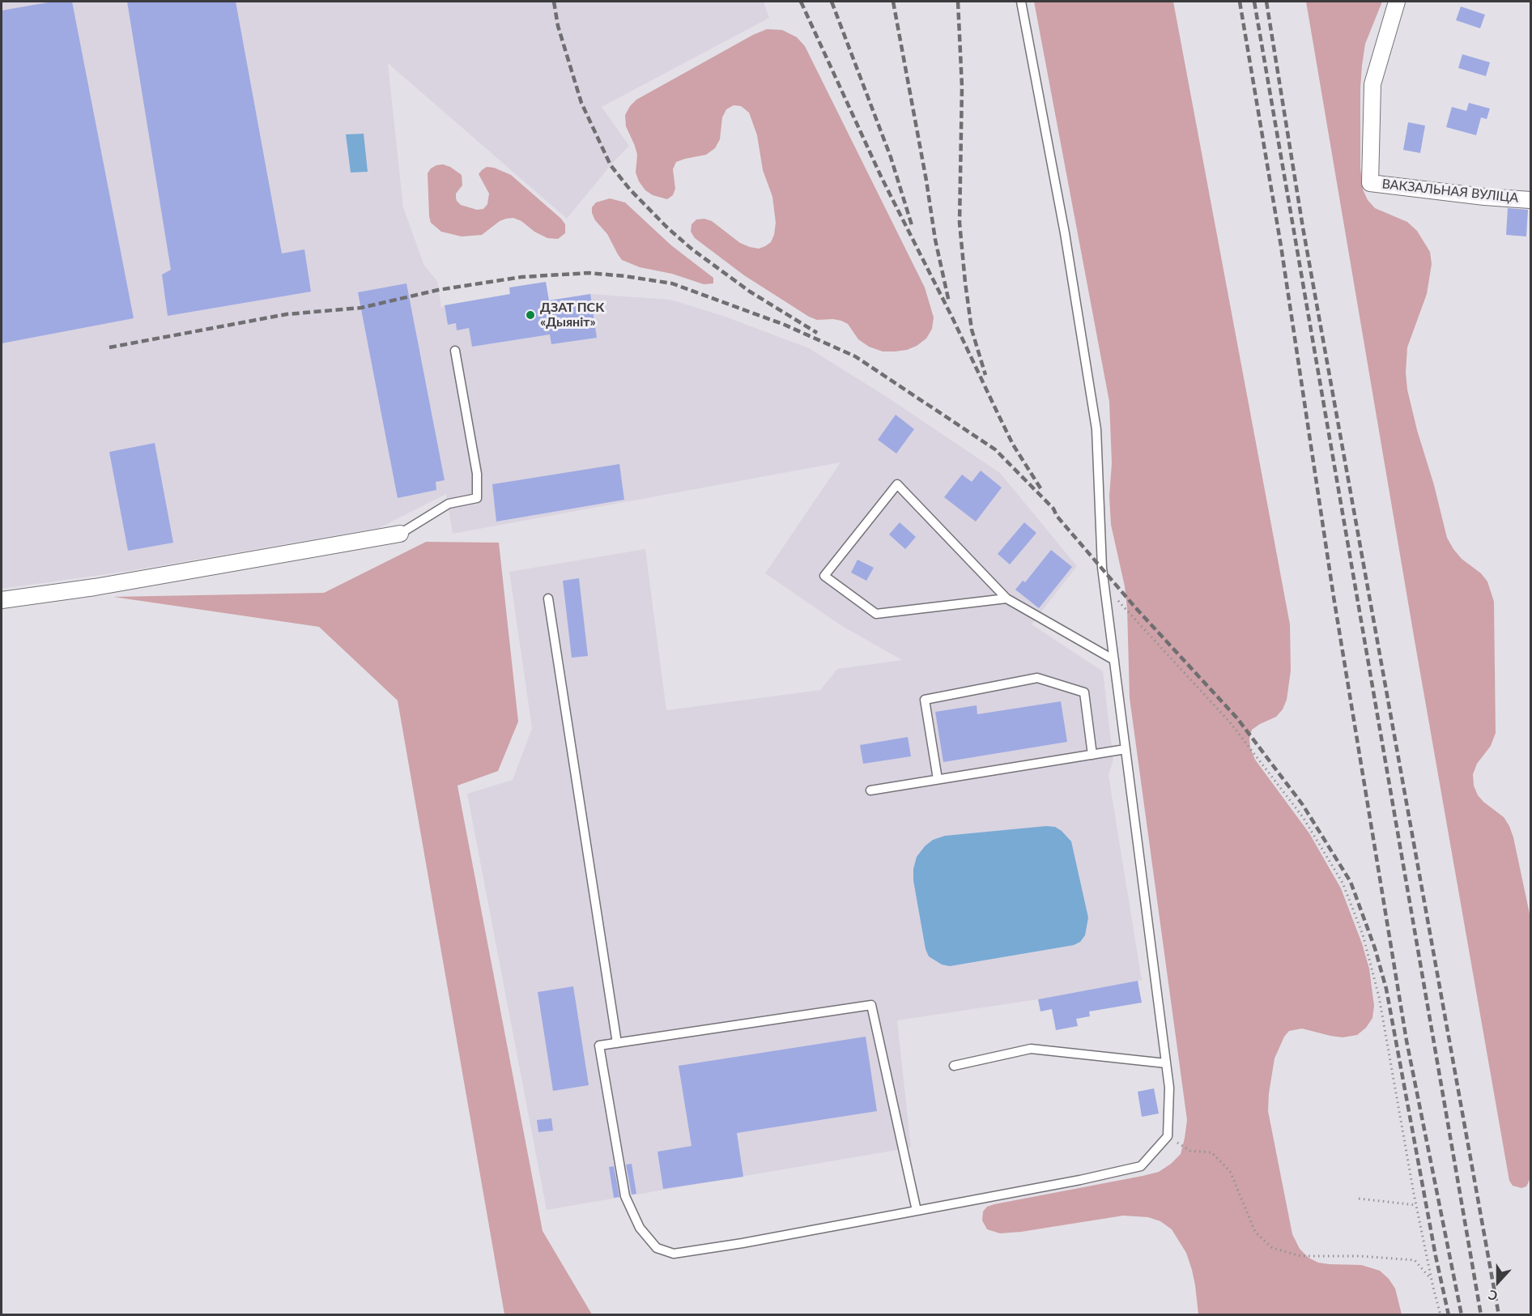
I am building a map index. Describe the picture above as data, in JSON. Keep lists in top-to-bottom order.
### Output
{
  "streets": {
    "street": ["ВАКЗАЛЬНАЯ ВУЛІЦА"]
  },
  "places": ["ДЗАТ ПСК «Дыяніт»"],
  "north": "bottom"
}
